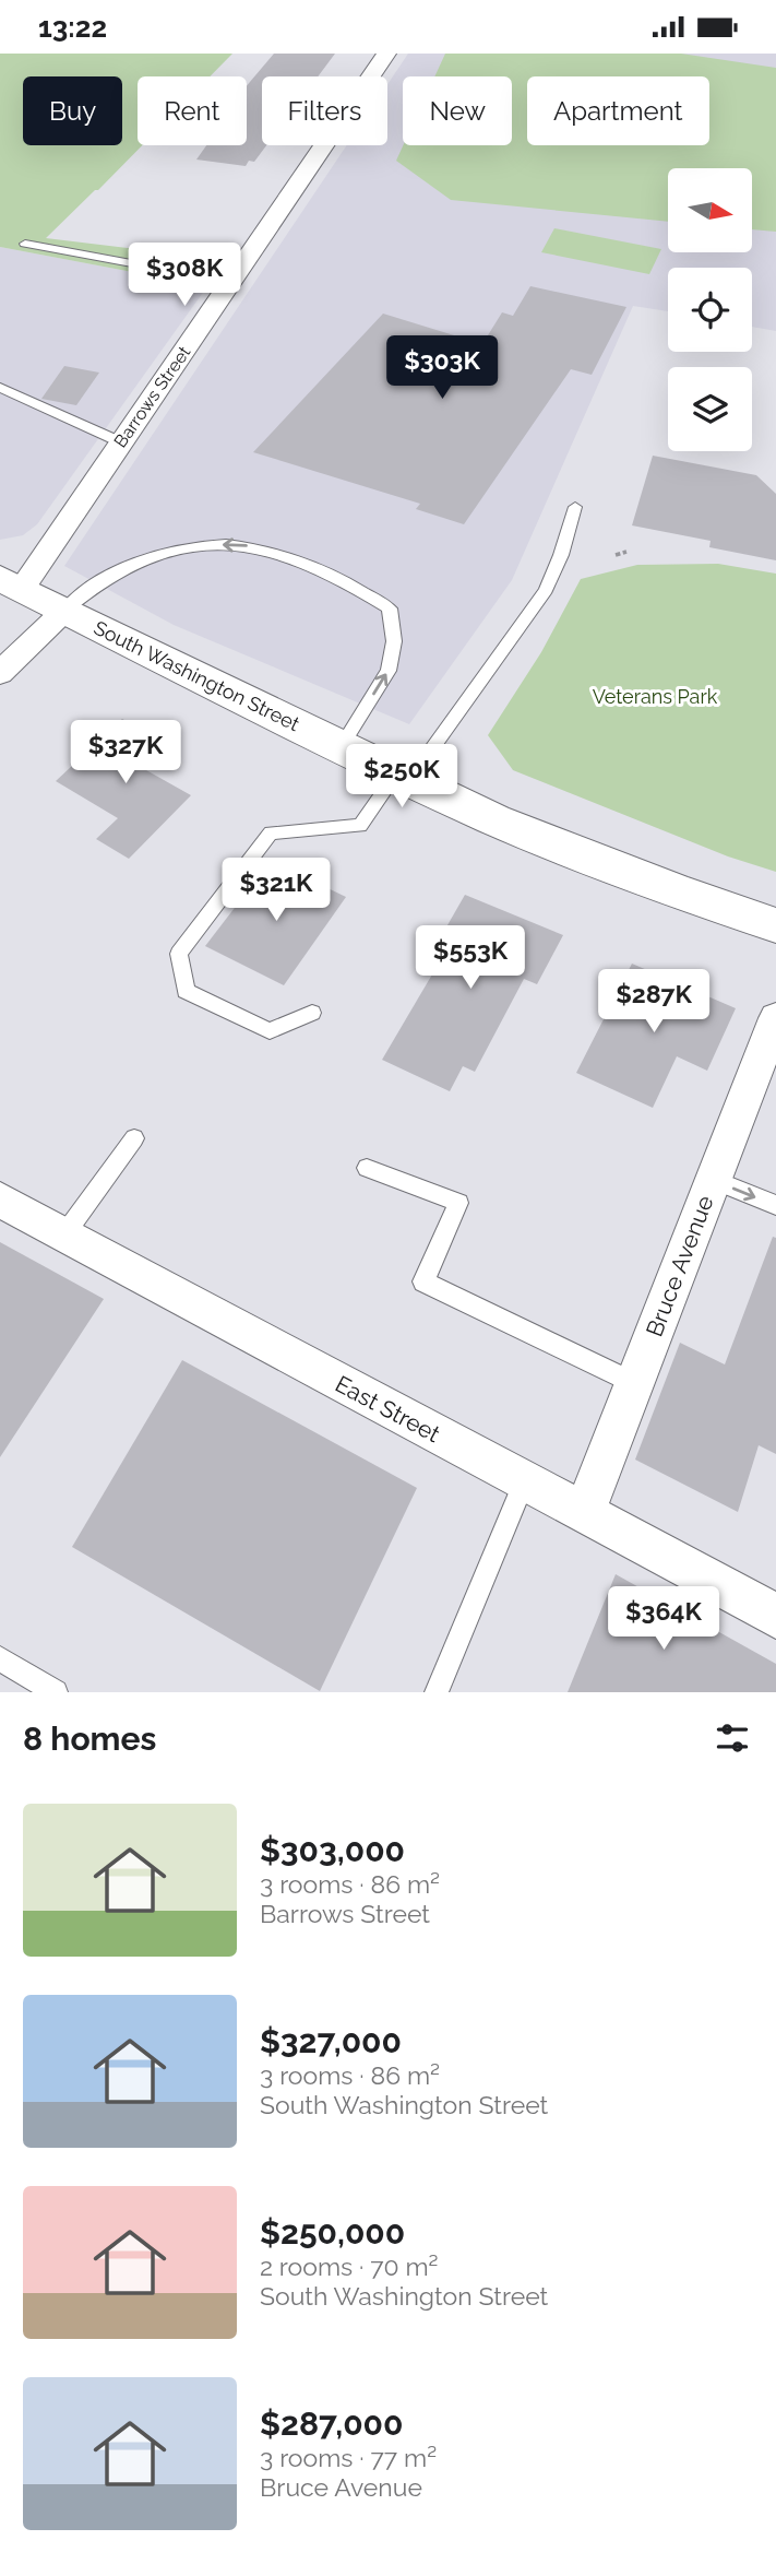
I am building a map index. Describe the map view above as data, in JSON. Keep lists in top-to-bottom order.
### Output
{
  "streets": {
    "main road": ["South Washington Street"],
    "street": ["Barrows Street", "Bruce Avenue", "East Street"]
  },
  "crossings": [
    ["Barrows Street", "South Washington Street"],
    ["Bruce Avenue", "East Street"]
  ],
  "parks": ["Veterans Park"],
  "north": "right",
  "page": {
    "status": "13:22",
    "chip": [
      "Buy",
      "Rent",
      "Filters",
      "New",
      "Apartment"
    ],
    "price": [
      "$308K",
      "$303K",
      "$327K",
      "$250K",
      "$321K",
      "$553K",
      "$287K",
      "$364K"
    ],
    "heading": "8 homes",
    "list": [
      {
        "name": "$303,000",
        "note": "3 rooms · 86 m² · Barrows Street"
      },
      {
        "name": "$327,000",
        "note": "3 rooms · 86 m² · South Washington Street"
      },
      {
        "name": "$250,000",
        "note": "2 rooms · 70 m² · South Washington Street"
      },
      {
        "name": "$287,000",
        "note": "3 rooms · 77 m² · Bruce Avenue"
      }
    ]
  }
}
